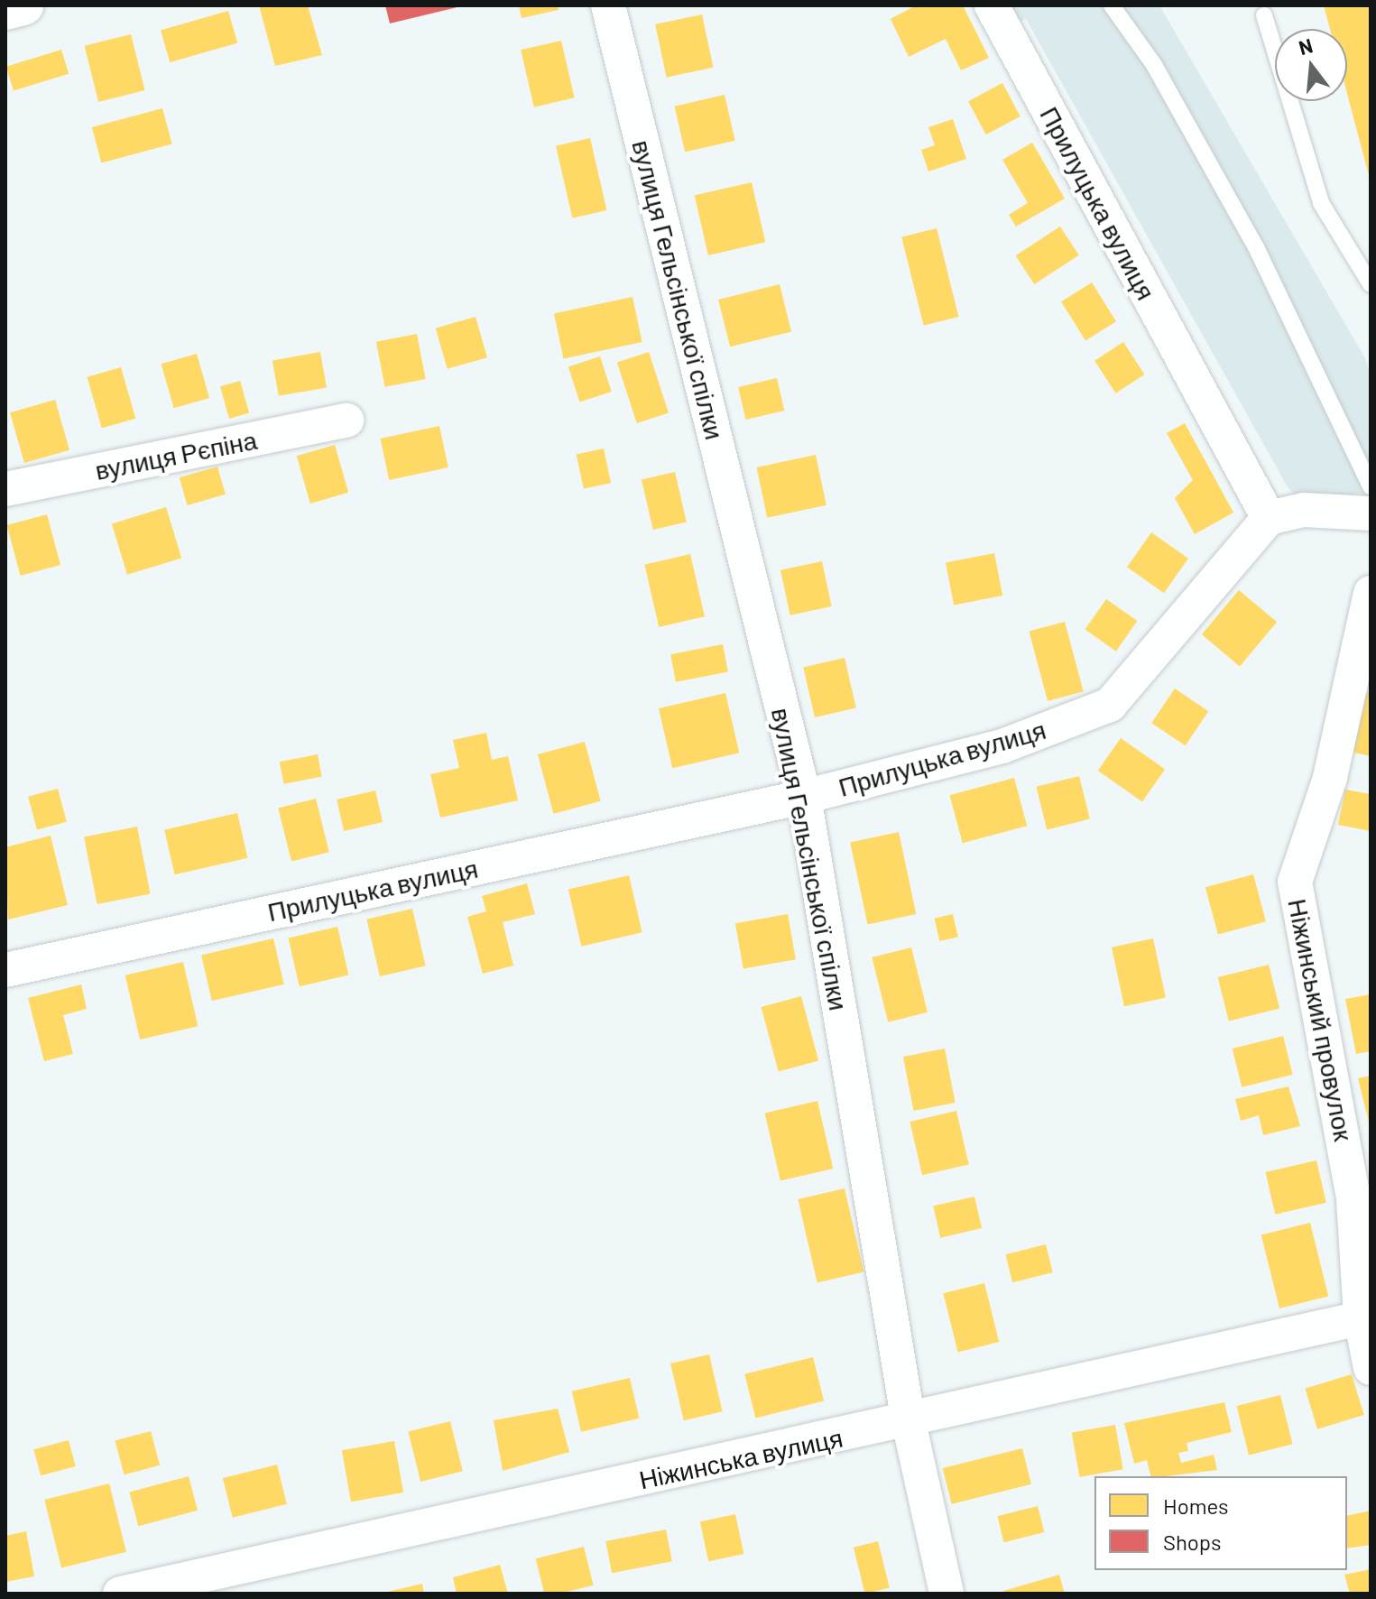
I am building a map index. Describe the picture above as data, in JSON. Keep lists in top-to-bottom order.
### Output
{
  "streets": {
    "street": [
      "Прилуцька вулиця",
      "вулиця Гельсінської спілки",
      "вулиця Рєпіна",
      "Ніжинський провулок",
      "Ніжинська вулиця"
    ]
  },
  "crossings": [
    ["Прилуцька вулиця", "вулиця Гельсінської спілки"],
    ["вулиця Гельсінської спілки", "Ніжинська вулиця"],
    ["Ніжинський провулок", "Ніжинська вулиця"]
  ],
  "legend": ["Homes", "Shops"],
  "north": "top"
}
